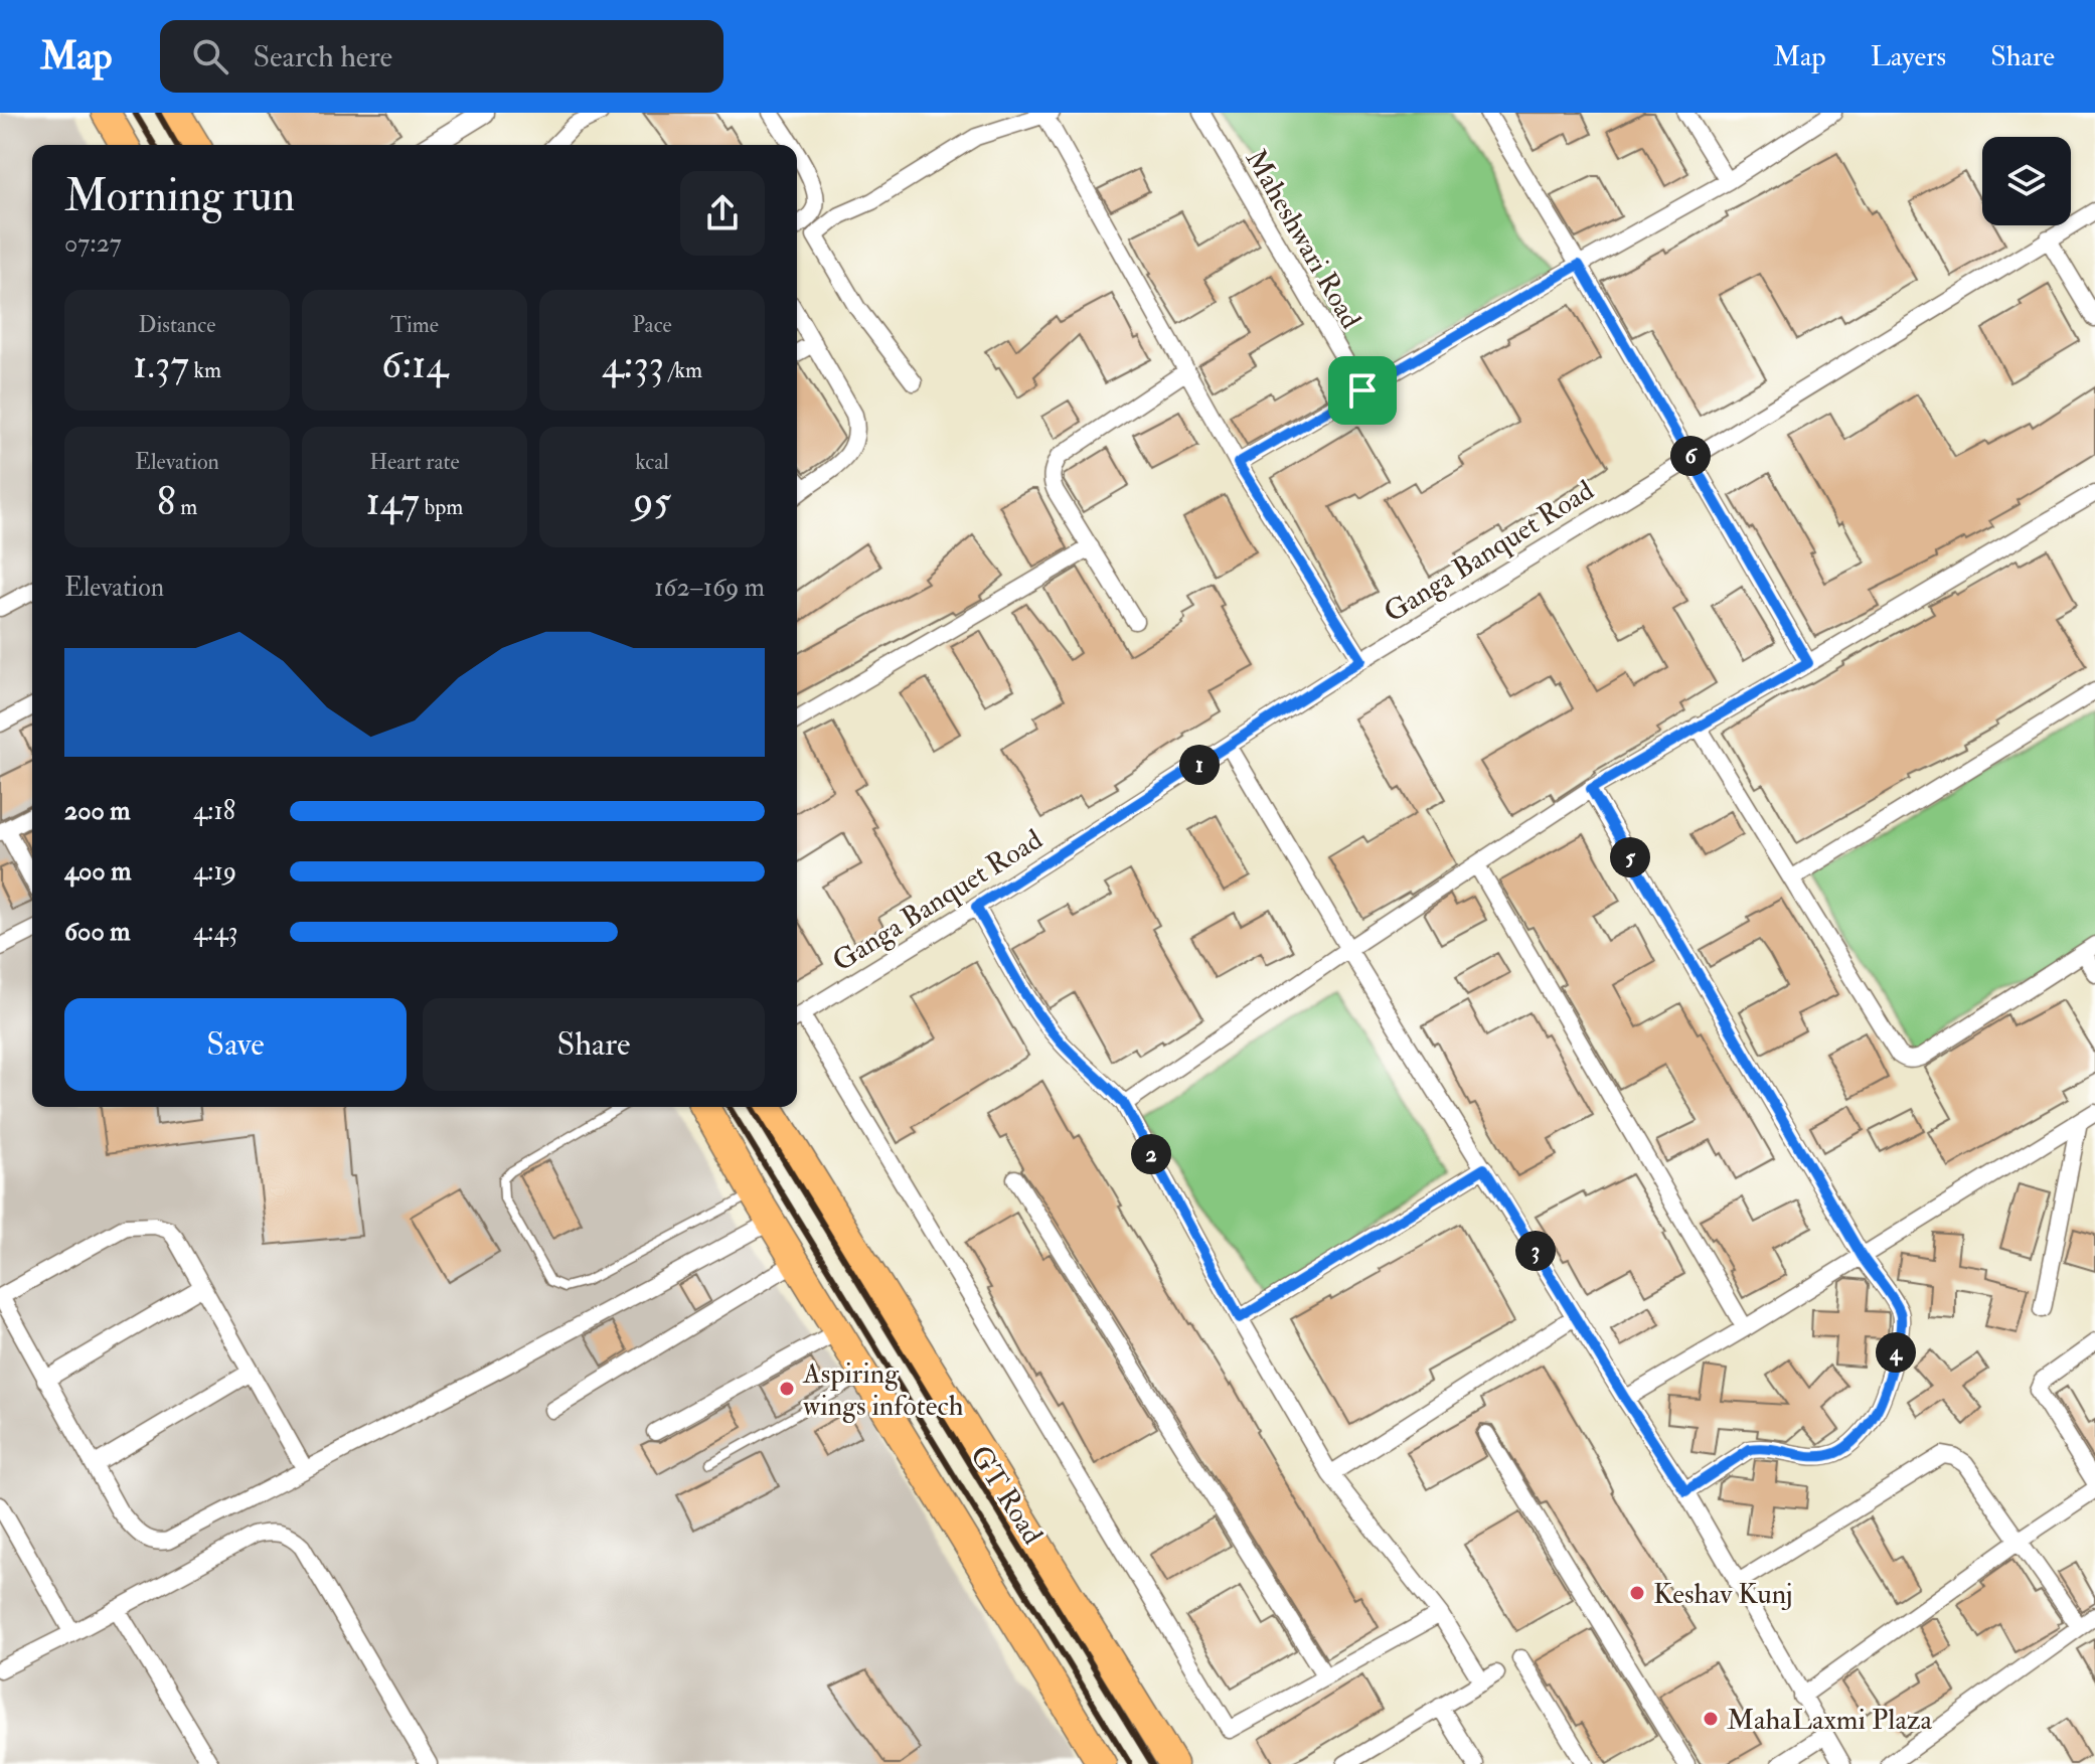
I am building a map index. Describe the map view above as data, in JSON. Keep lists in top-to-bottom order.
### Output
{
  "streets": {
    "highway": ["GT Road"],
    "street": ["Maheshwari Road", "Ganga Banquet Road"]
  },
  "places": ["Aspiring wings infotech", "Keshav Kunj", "MahaLaxmi Plaza"],
  "page": {
    "header": "Map",
    "search": "Search here",
    "nav": ["Map", "Layers", "Share"],
    "heading": ["Morning run", "07:27"],
    "stats": [
      ["Distance", "1.37 km"],
      ["Time", "6:14"],
      ["Pace", "4:33 /km"],
      ["Elevation", "8 m"],
      ["Heart rate", "147 bpm"],
      ["kcal", "95"]
    ],
    "pins": [
      "6",
      "1",
      "5",
      "2",
      "3",
      "4"
    ],
    "chart": ["Elevation", "162–169 m"],
    "list": [
      {
        "name": "200 m",
        "note": "4:18"
      },
      {
        "name": "400 m",
        "note": "4:19"
      },
      {
        "name": "600 m",
        "note": "4:43"
      }
    ],
    "buttons": ["Save", "Share"]
  }
}
